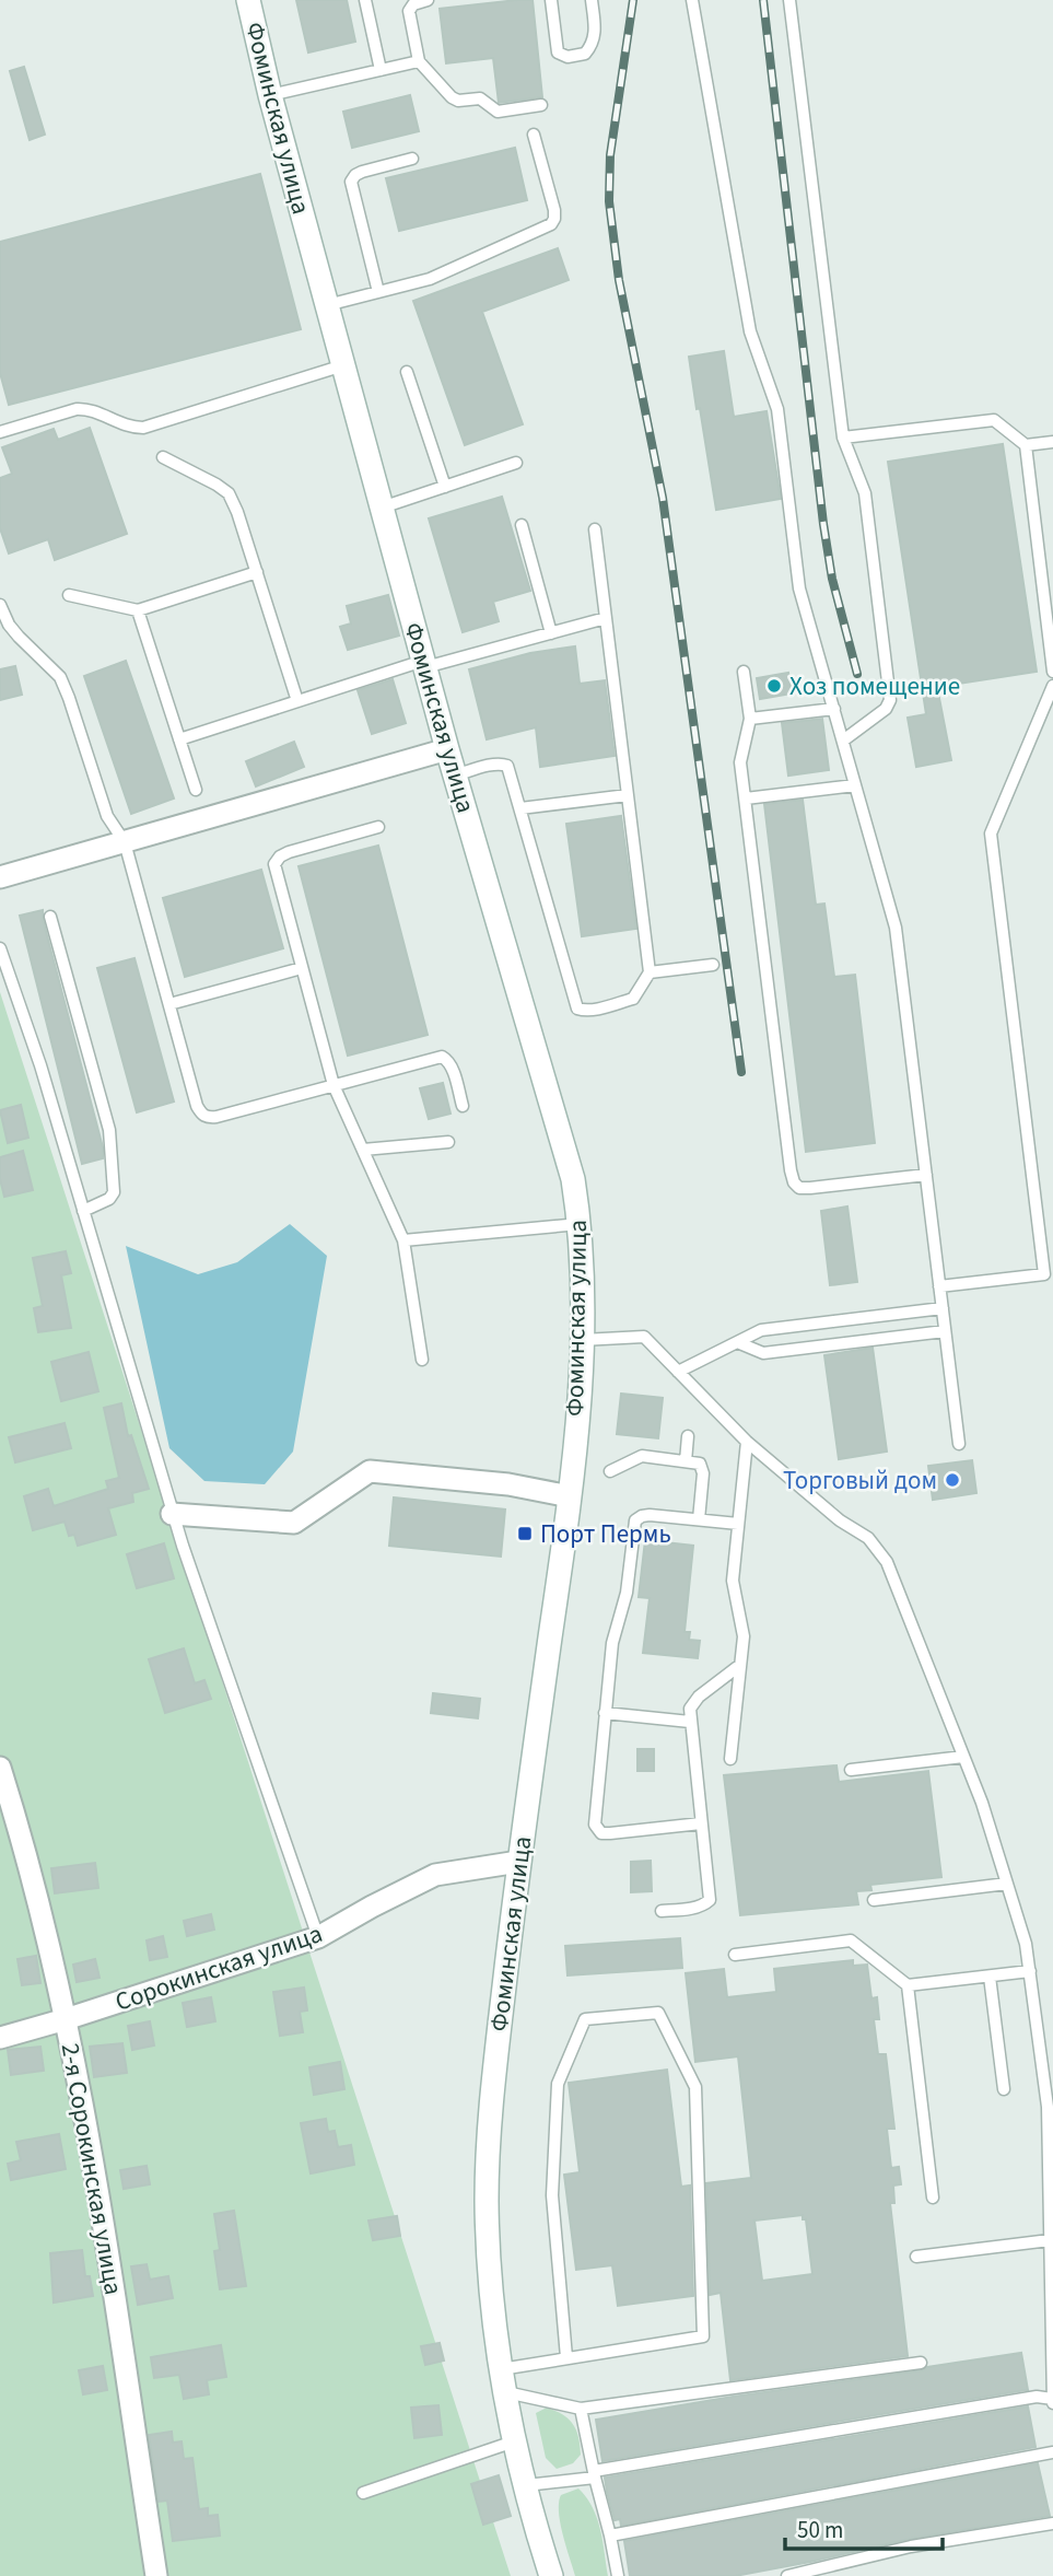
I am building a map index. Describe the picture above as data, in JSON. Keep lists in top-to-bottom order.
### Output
{
  "streets": {
    "street": ["Фоминская улица", "Сорокинская улица", "2-я Сорокинская улица"]
  },
  "crossings": [
    ["Фоминская улица", "Сорокинская улица"],
    ["Сорокинская улица", "2-я Сорокинская улица"]
  ],
  "places": {
    "other": ["Хоз помещение", "Торговый дом"],
    "transit": ["Порт Пермь"]
  },
  "scale_bar": "50 m"
}
